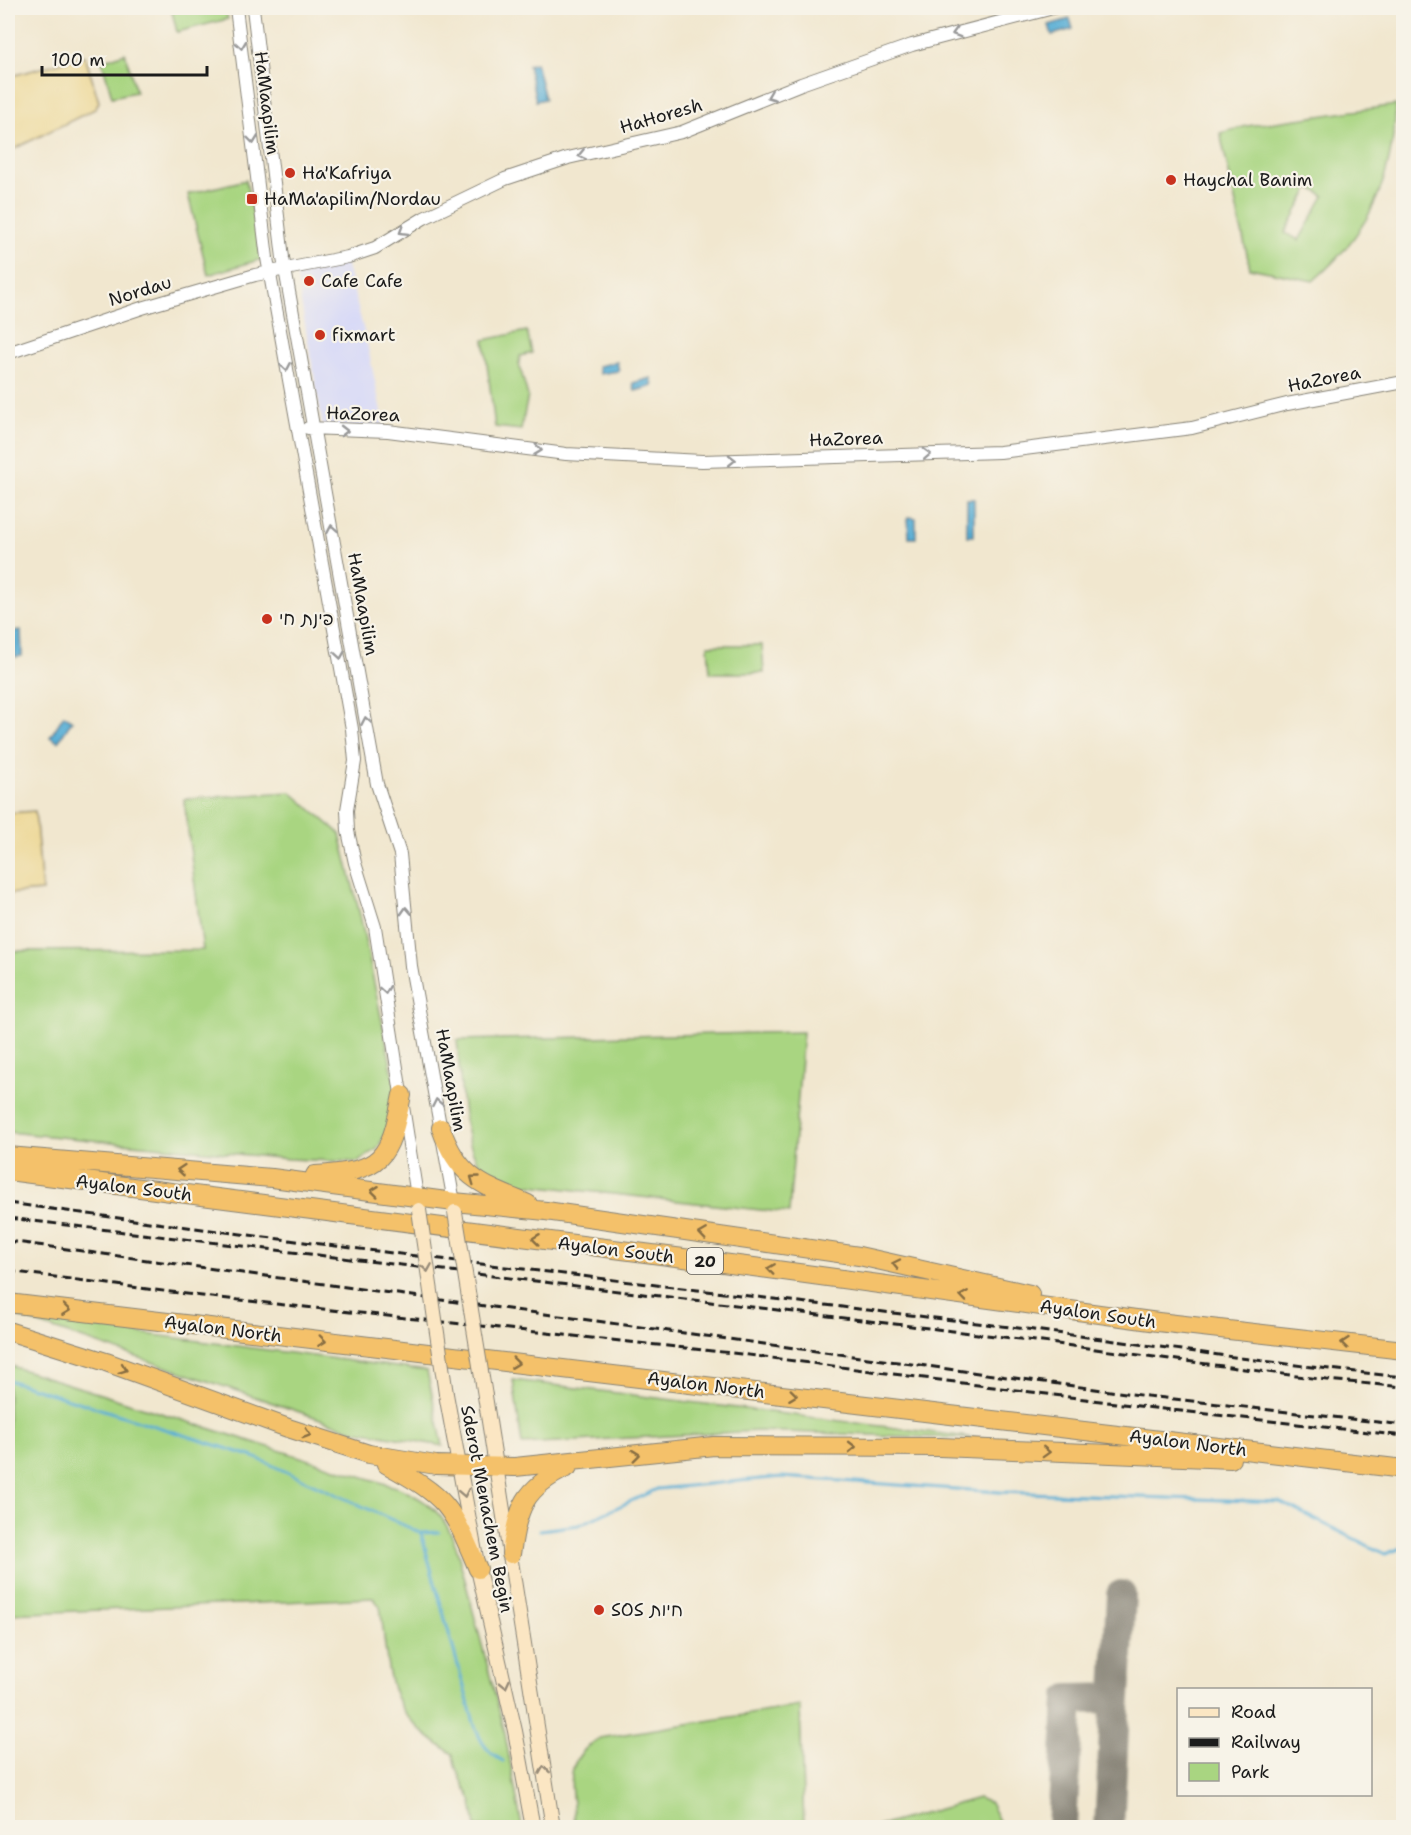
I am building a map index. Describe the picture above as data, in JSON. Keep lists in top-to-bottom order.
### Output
{
  "streets": {
    "highway": ["Ayalon South", "20", "Ayalon North"],
    "main road": ["Sderot Menachem Begin"],
    "street": [
      "HaMaapilim",
      "HaHoresh",
      "Nordau",
      "HaZorea"
    ]
  },
  "crossings": [
    ["HaMaapilim", "HaHoresh"],
    ["HaMaapilim", "Nordau"],
    ["HaMaapilim", "HaZorea"],
    ["HaMaapilim", "Sderot Menachem Begin"],
    ["HaHoresh", "Nordau"]
  ],
  "one_way": ["HaHoresh", "HaZorea"],
  "places": {
    "other": [
      "Ha'Kafriya",
      "Haychal Banim",
      "Cafe Cafe",
      "fixmart",
      "פינת חי",
      "SOS חיות"
    ],
    "transit": ["HaMa'apilim/Nordau"]
  },
  "legend": ["Road", "Railway", "Park"],
  "scale_bar": "100 m"
}
